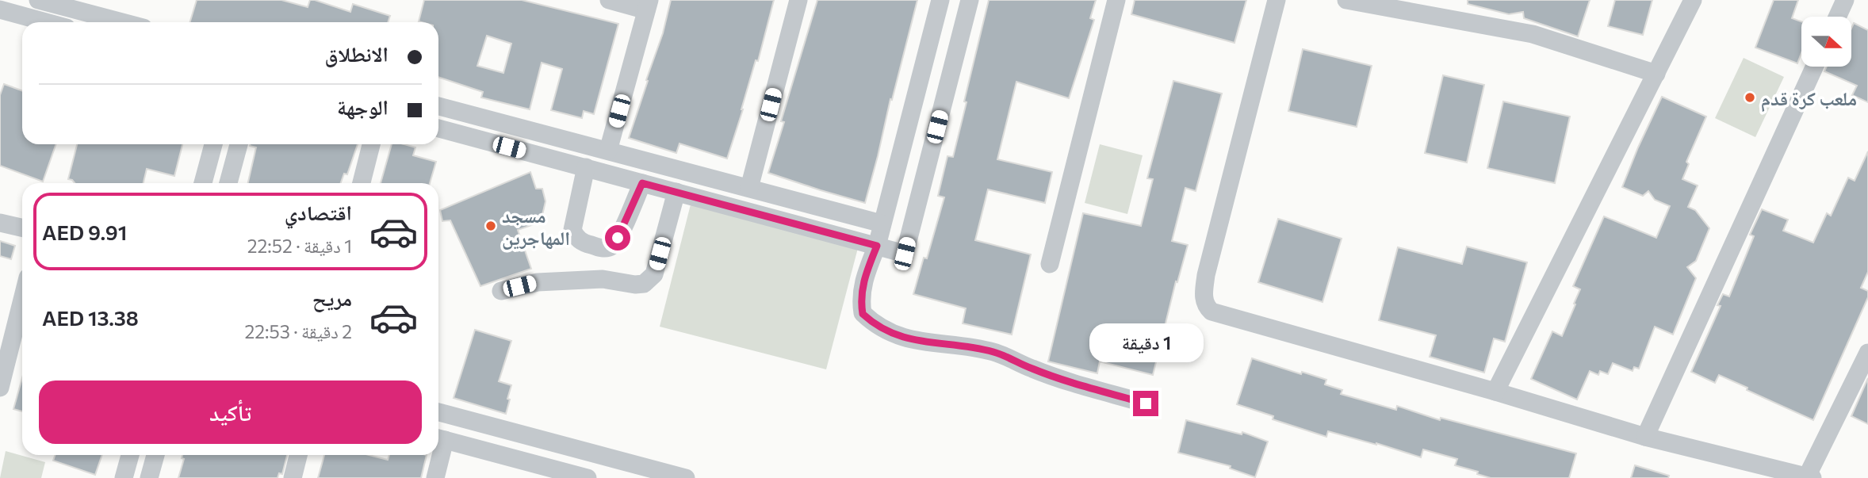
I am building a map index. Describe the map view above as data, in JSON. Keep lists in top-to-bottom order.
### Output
{
  "places": ["ملعب كرة قدم", "مسجد المهاجرين"],
  "north": "right",
  "page": {
    "banner": ["الانطلاق", "الوجهة"],
    "list": [
      {
        "name": "اقتصادي",
        "note": "1 دقيقة · 22:52",
        "value": "AED 9.91"
      },
      {
        "name": "مريح",
        "note": "2 دقيقة · 22:53",
        "value": "AED 13.38"
      }
    ],
    "bubble": "1 دقيقة",
    "buttons": "تأكيد"
  }
}
